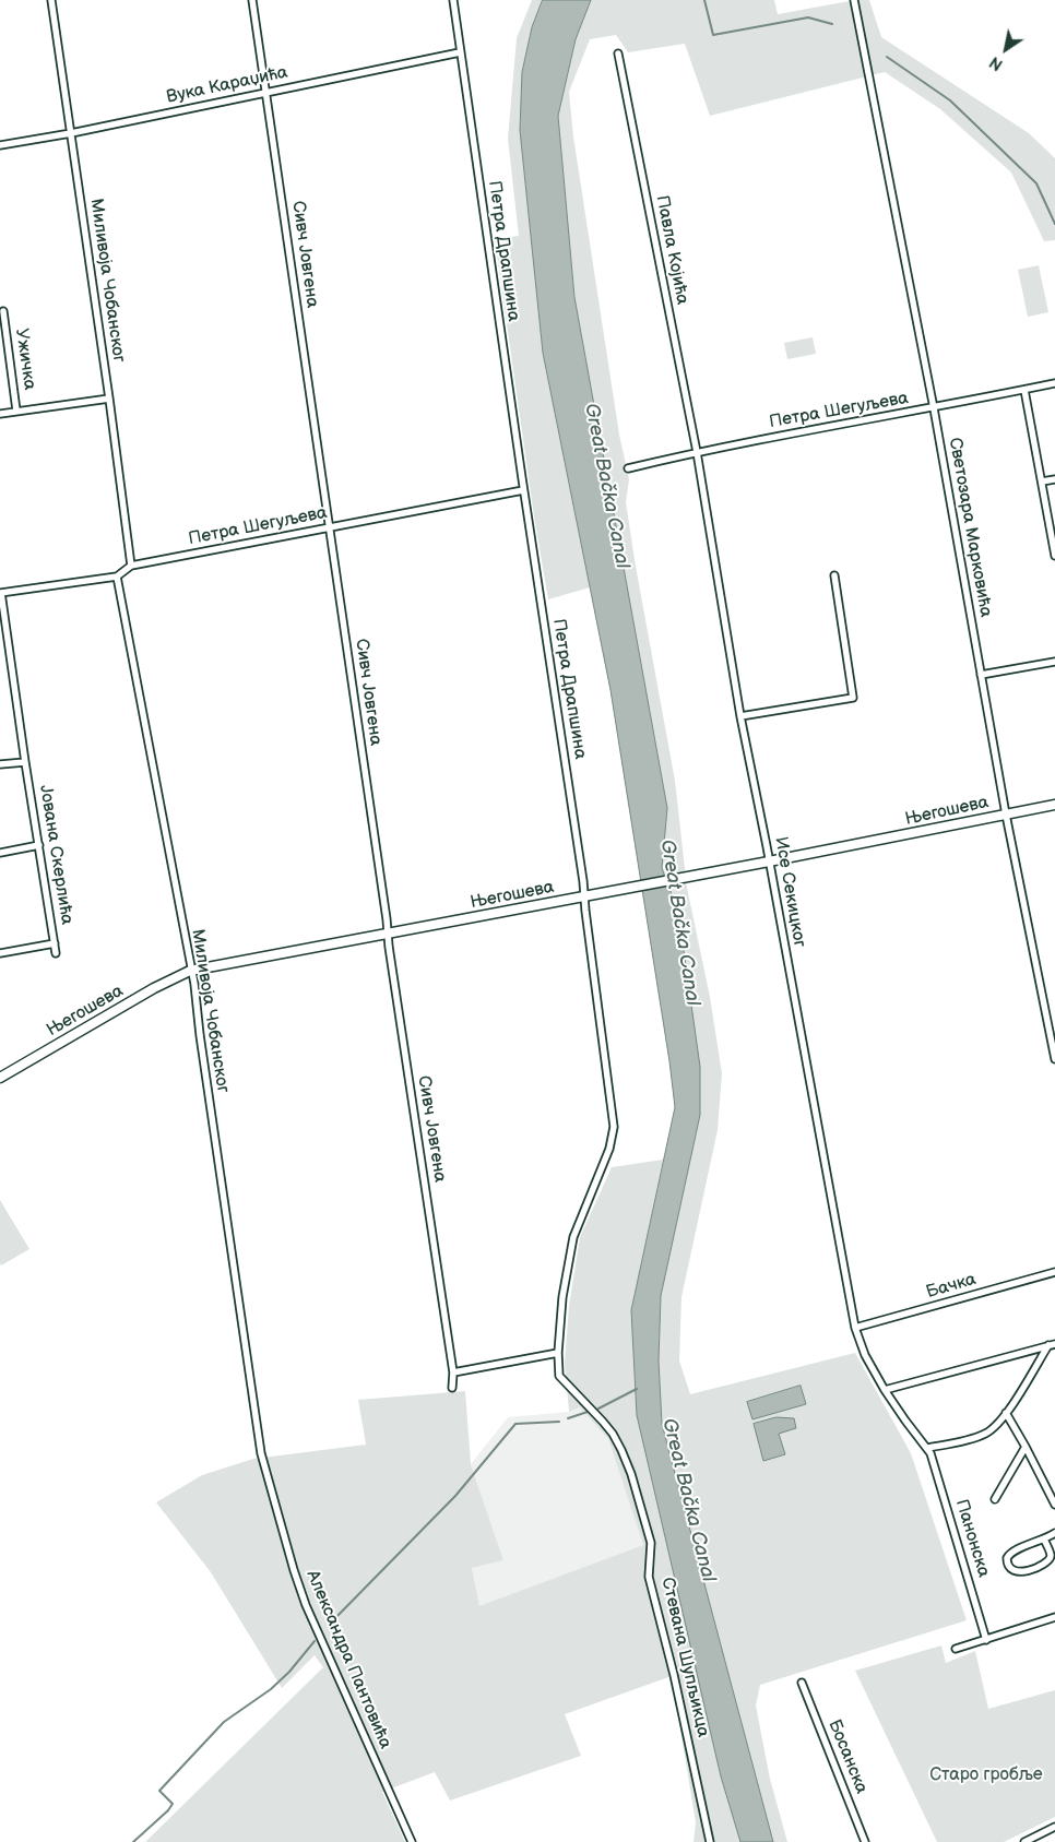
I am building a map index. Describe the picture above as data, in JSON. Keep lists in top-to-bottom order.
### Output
{
  "streets": {
    "street": [
      "Вука Караџића",
      "Павла Којића",
      "Петра Драпшина",
      "Сивч Јовгена",
      "Миливоја Чобанског",
      "Ужичка",
      "Петра Шегуљева",
      "Светозара Марковића",
      "Његошева",
      "Јована Скерлића",
      "Исе Секицког",
      "Бачка",
      "Панонска",
      "Стевана Шупљикца",
      "Александра Пантовића",
      "Босанска"
    ]
  },
  "crossings": [
    ["Вука Караџића", "Петра Драпшина"],
    ["Вука Караџића", "Сивч Јовгена"],
    ["Вука Караџића", "Миливоја Чобанског"],
    ["Павла Којића", "Петра Шегуљева"],
    ["Павла Којића", "Исе Секицког"],
    ["Петра Драпшина", "Петра Шегуљева"],
    ["Петра Драпшина", "Његошева"],
    ["Петра Драпшина", "Стевана Шупљикца"],
    ["Сивч Јовгена", "Петра Шегуљева"],
    ["Сивч Јовгена", "Његошева"],
    ["Миливоја Чобанског", "Петра Шегуљева"],
    ["Миливоја Чобанског", "Његошева"],
    ["Миливоја Чобанског", "Александра Пантовића"],
    ["Петра Шегуљева", "Светозара Марковића"],
    ["Петра Шегуљева", "Јована Скерлића"],
    ["Петра Шегуљева", "Исе Секицког"],
    ["Светозара Марковића", "Његошева"],
    ["Његошева", "Исе Секицког"],
    ["Исе Секицког", "Бачка"],
    ["Исе Секицког", "Панонска"]
  ],
  "water": ["Great Bačka Canal"],
  "parks": ["Старо гробље"],
  "north": "bottom left"
}
